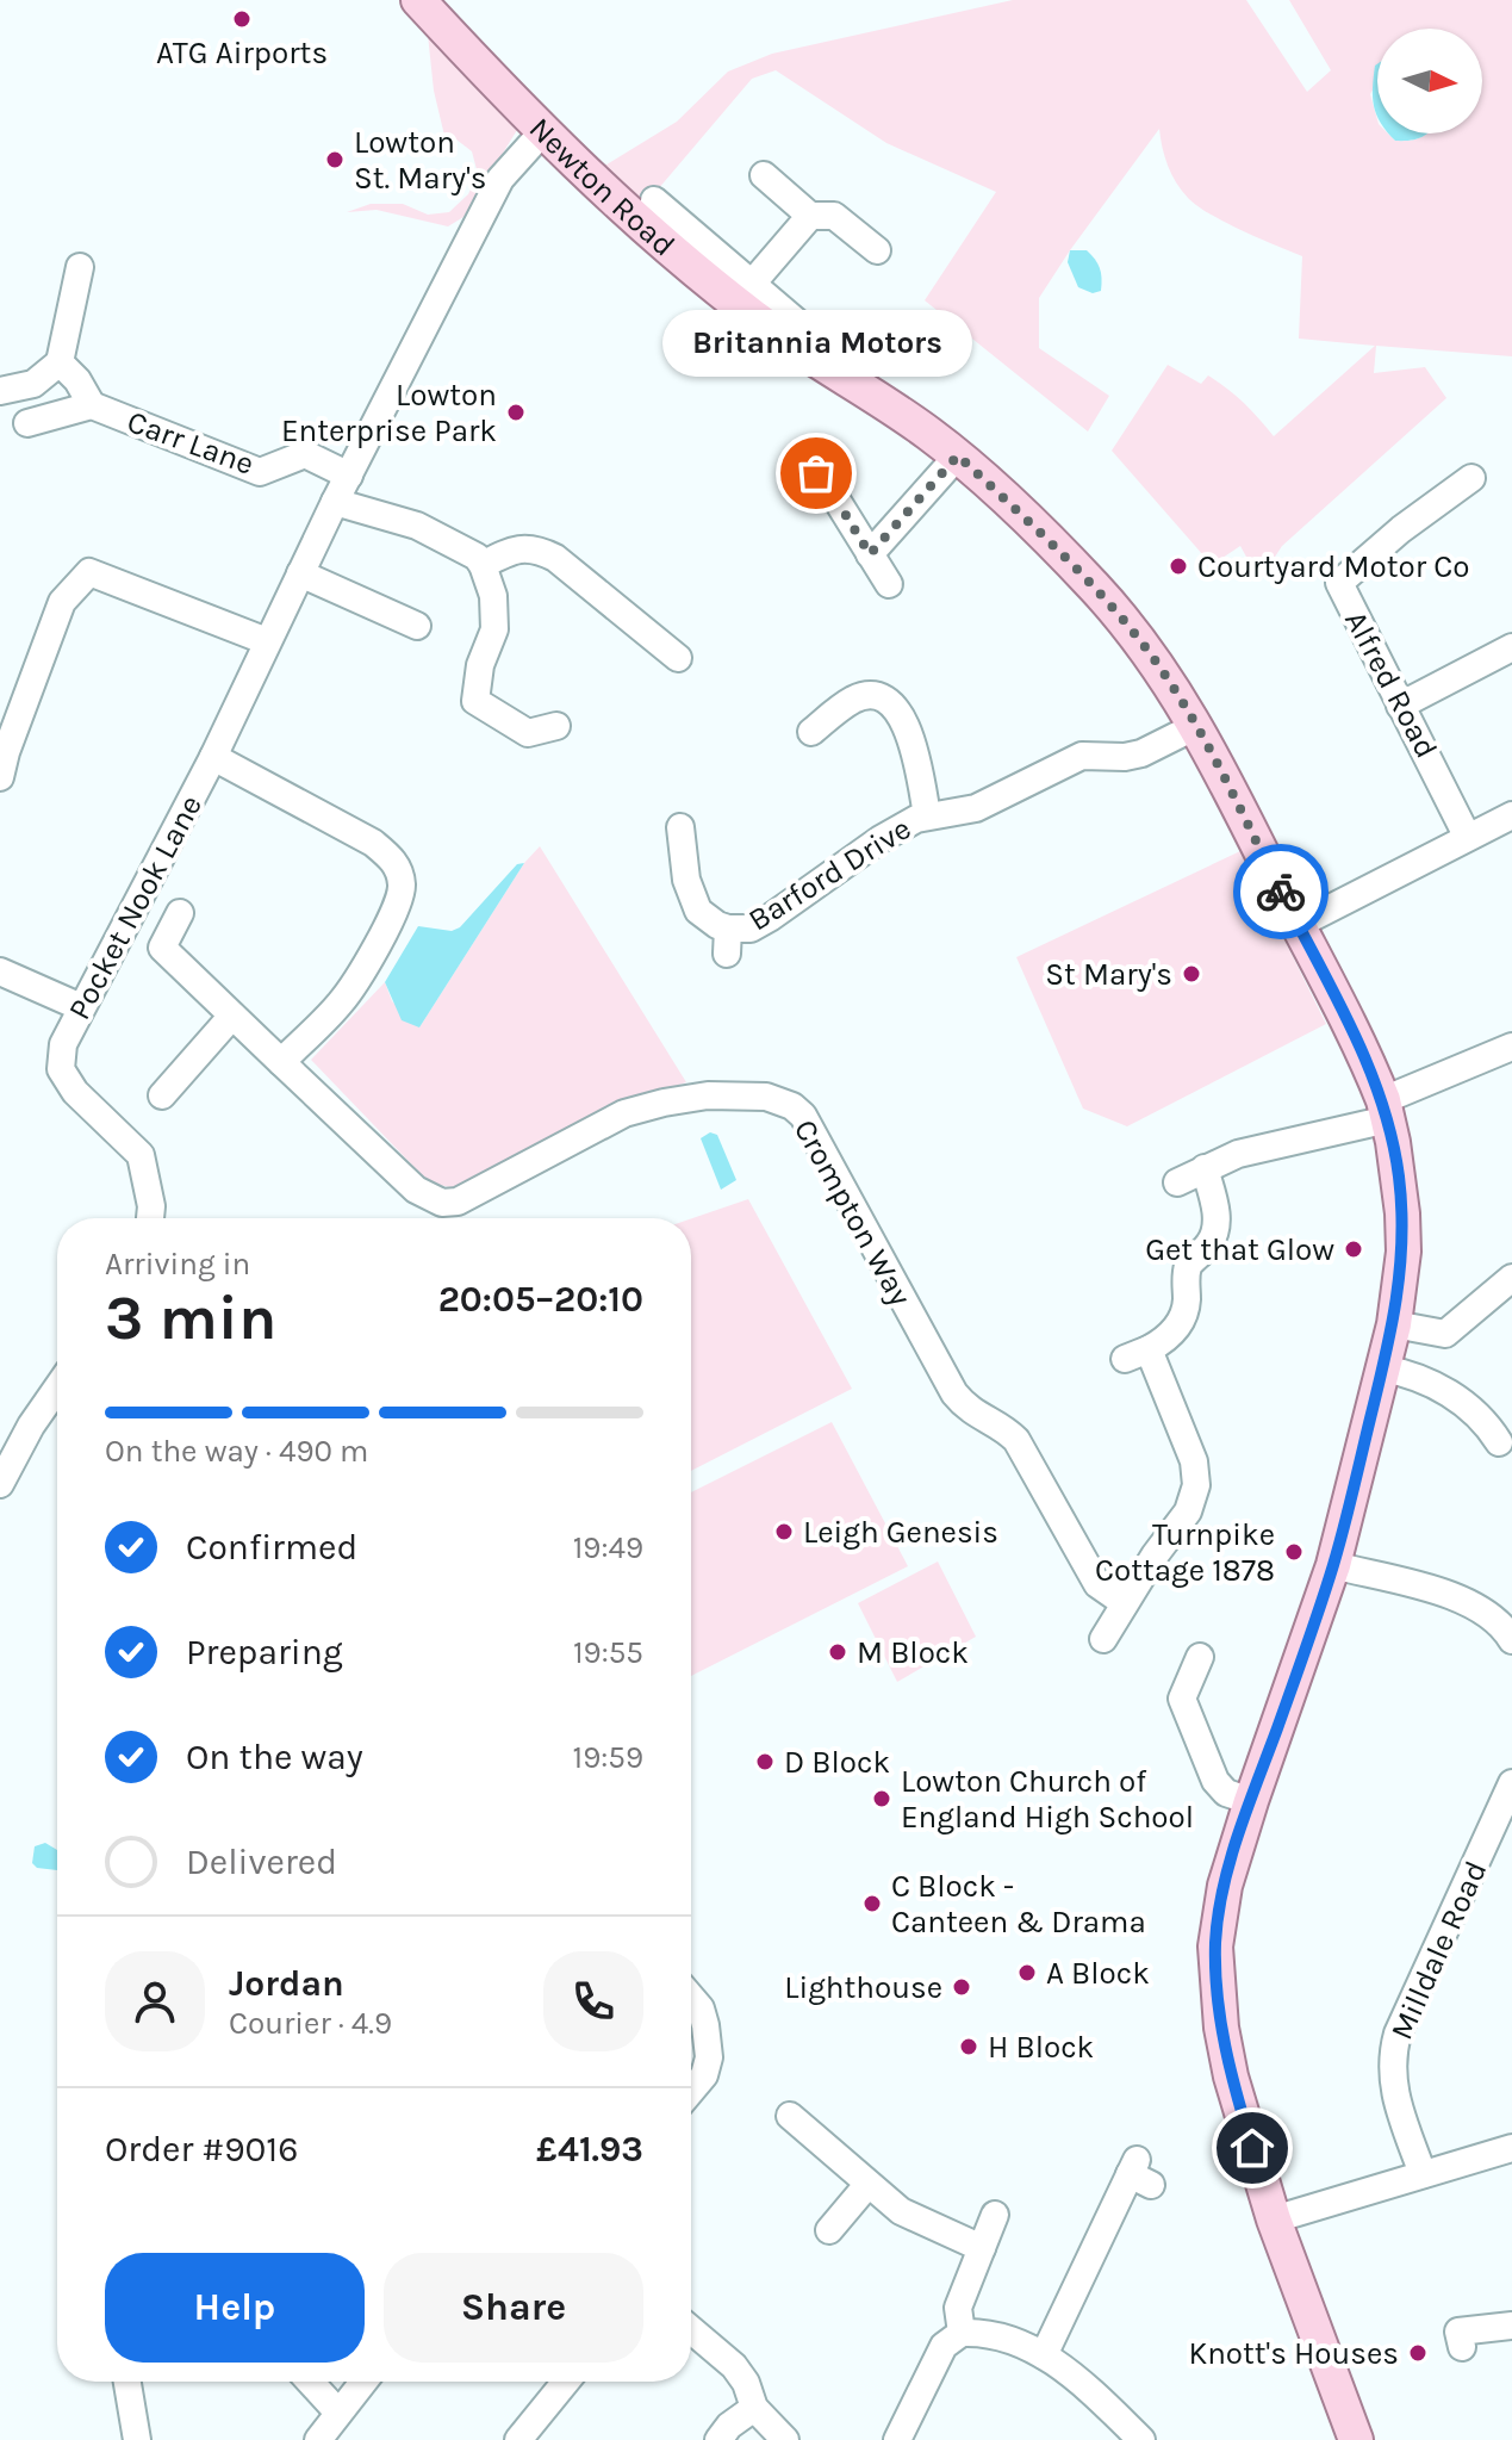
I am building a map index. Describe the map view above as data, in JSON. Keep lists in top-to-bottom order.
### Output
{
  "streets": {
    "main road": ["Newton Road"],
    "street": [
      "Carr Lane",
      "Alfred Road",
      "Barford Drive",
      "Pocket Nook Lane",
      "Crompton Way",
      "Milldale Road"
    ]
  },
  "crossings": [
    ["Newton Road", "Barford Drive"],
    ["Newton Road", "Pocket Nook Lane"],
    ["Carr Lane", "Pocket Nook Lane"]
  ],
  "places": [
    "ATG Airports",
    "Lowton St. Mary's",
    "Lowton Enterprise Park",
    "Britannia Motors",
    "Courtyard Motor Co",
    "St Mary's",
    "Get that Glow",
    "Leigh Genesis",
    "Turnpike Cottage 1878",
    "M Block",
    "D Block",
    "Lowton Church of England High School",
    "C Block - Canteen & Drama",
    "A Block",
    "Lighthouse",
    "H Block",
    "Knott's Houses"
  ],
  "north": "right",
  "page": {
    "bubble": "Britannia Motors",
    "heading": ["3 min", "Arriving in", "20:05–20:10"],
    "panel": [
      "Jordan",
      "Courier · 4.9",
      "Order #9016",
      "£41.93"
    ],
    "bar": "On the way · 490 m",
    "list": [
      ["Confirmed", "19:49"],
      ["Preparing", "19:55"],
      ["On the way", "19:59"],
      "Delivered"
    ],
    "buttons": ["Help", "Share"]
  }
}
